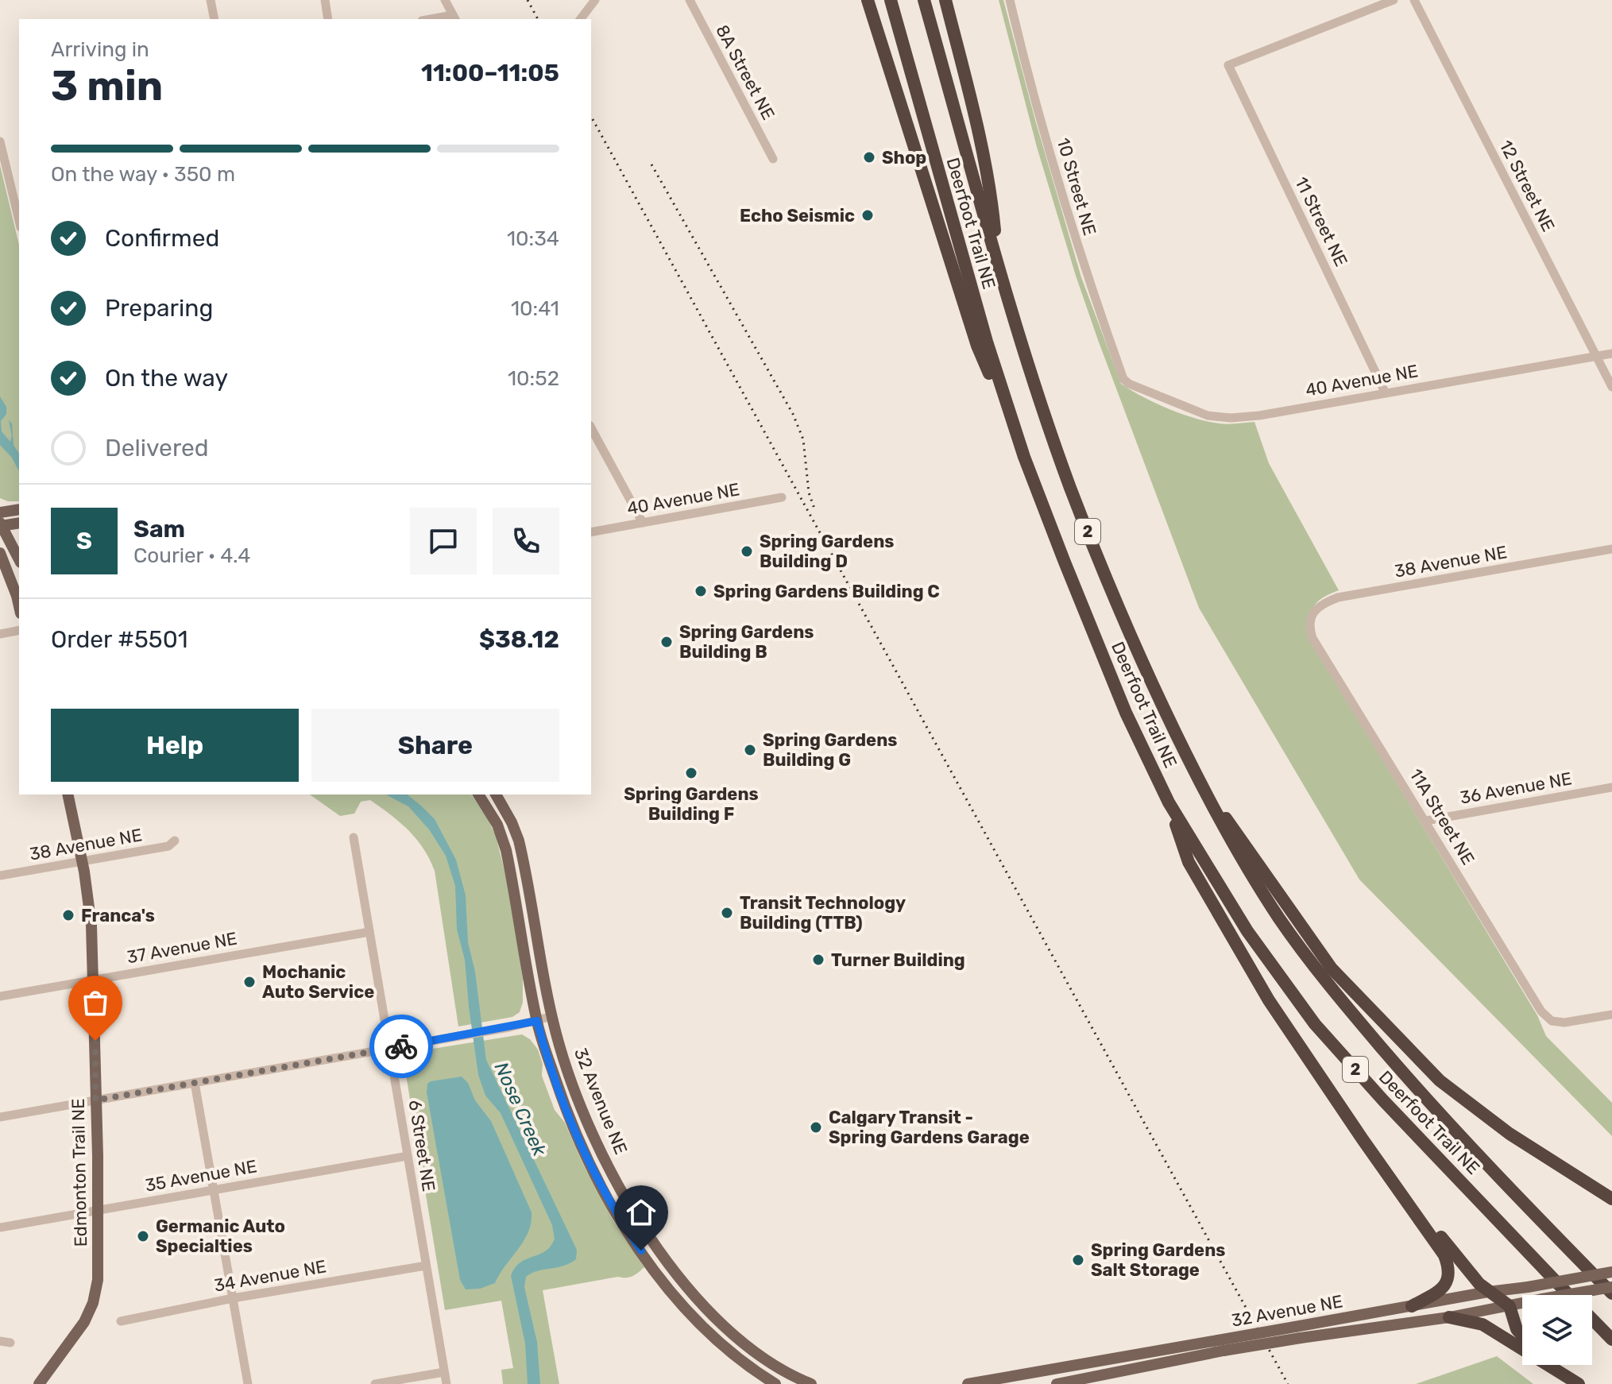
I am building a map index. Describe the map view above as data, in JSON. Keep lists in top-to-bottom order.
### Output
{
  "streets": {
    "highway": ["Deerfoot Trail NE", "2"],
    "main road": ["32 Avenue NE", "Edmonton Trail NE"],
    "street": [
      "8A Street NE",
      "12 Street NE",
      "10 Street NE",
      "11 Street NE",
      "40 Avenue NE",
      "38 Avenue NE",
      "36 Avenue NE",
      "11A Street NE",
      "37 Avenue NE",
      "6 Street NE",
      "35 Avenue NE",
      "34 Avenue NE"
    ]
  },
  "crossings": [
    ["12 Street NE", "40 Avenue NE"],
    ["10 Street NE", "40 Avenue NE"],
    ["11 Street NE", "40 Avenue NE"],
    ["38 Avenue NE", "11A Street NE"],
    ["38 Avenue NE", "Edmonton Trail NE"],
    ["36 Avenue NE", "11A Street NE"],
    ["37 Avenue NE", "6 Street NE"],
    ["37 Avenue NE", "Edmonton Trail NE"],
    ["6 Street NE", "35 Avenue NE"],
    ["6 Street NE", "34 Avenue NE"],
    ["Edmonton Trail NE", "35 Avenue NE"]
  ],
  "water": ["Nose Creek"],
  "places": [
    "Shop",
    "Echo Seismic",
    "Spring Gardens Building D",
    "Spring Gardens Building C",
    "Spring Gardens Building B",
    "Spring Gardens Building G",
    "Spring Gardens Building F",
    "Transit Technology Building (TTB)",
    "Franca's",
    "Turner Building",
    "Mochanic Auto Service",
    "Calgary Transit - Spring Gardens Garage",
    "Germanic Auto Specialties",
    "Spring Gardens Salt Storage"
  ],
  "page": {
    "heading": ["3 min", "Arriving in", "11:00–11:05"],
    "panel": [
      "Sam",
      "Courier · 4.4",
      "Order #5501",
      "$38.12"
    ],
    "bar": "On the way · 350 m",
    "list": [
      ["Confirmed", "10:34"],
      ["Preparing", "10:41"],
      ["On the way", "10:52"],
      "Delivered"
    ],
    "round": "S",
    "buttons": ["Help", "Share"]
  }
}
